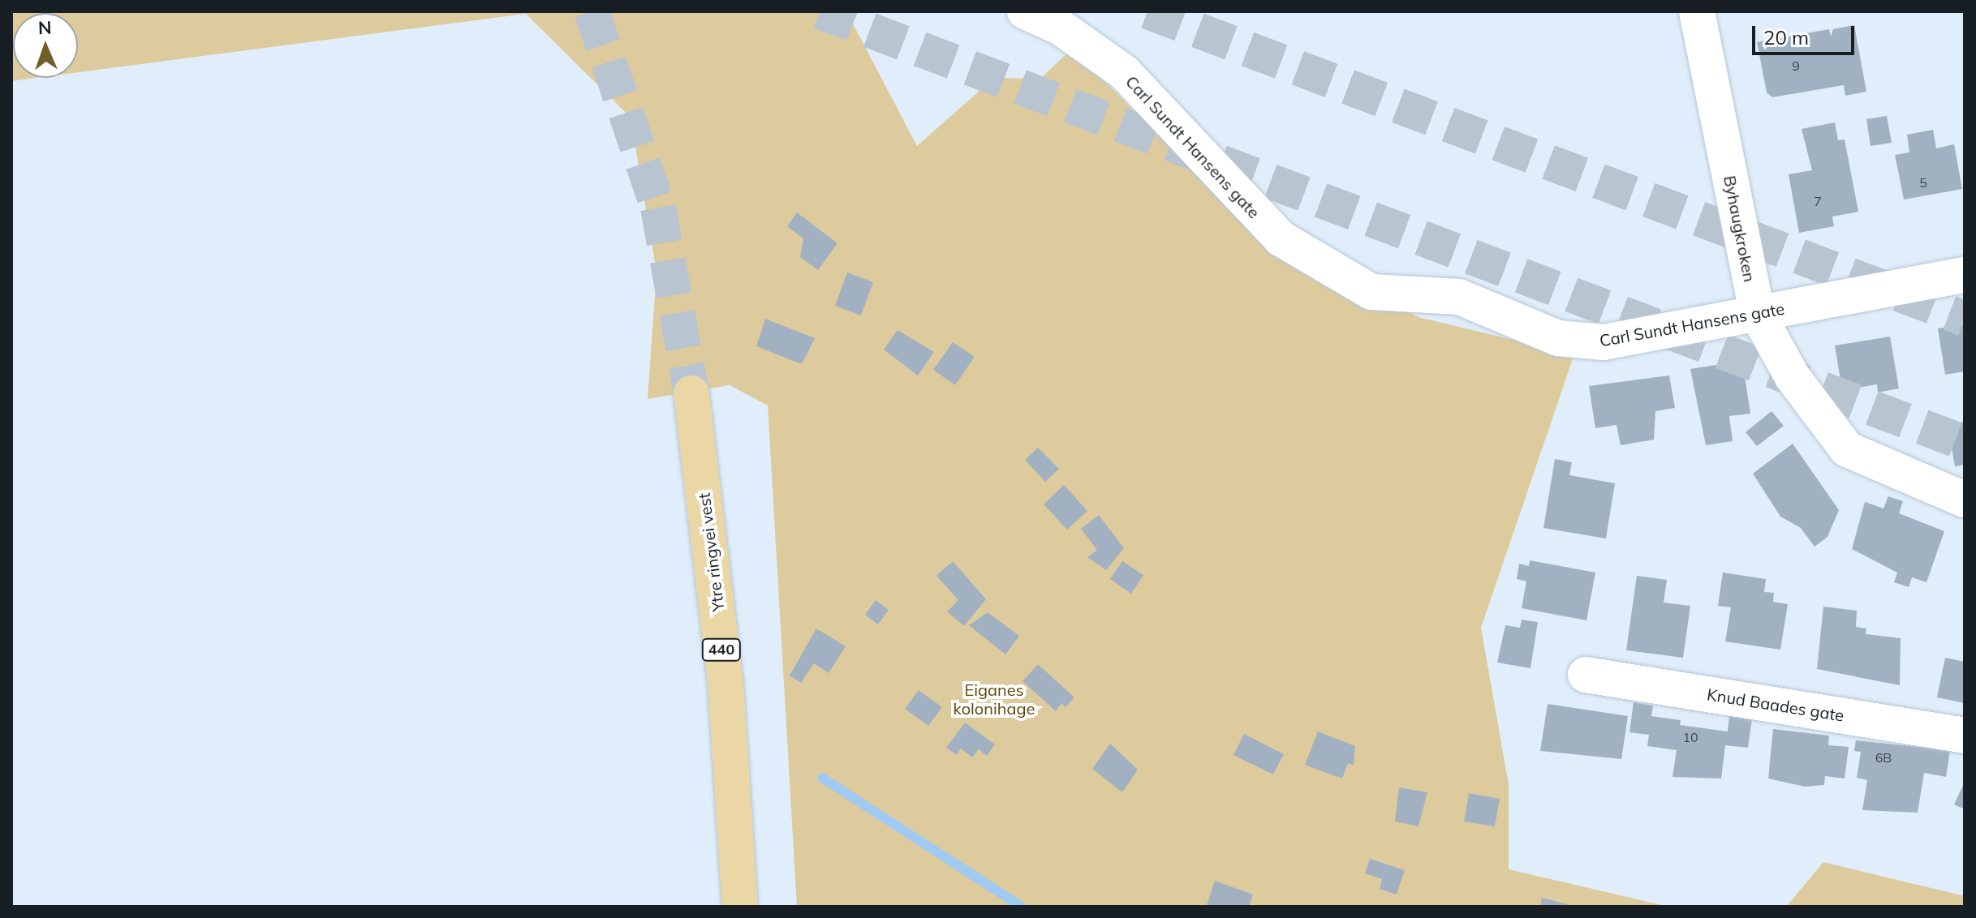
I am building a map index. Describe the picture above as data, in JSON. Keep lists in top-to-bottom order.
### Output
{
  "streets": {
    "main road": ["Ytre ringvei vest", "440"],
    "street": ["Carl Sundt Hansens gate", "Byhaugkroken", "Knud Baades gate"]
  },
  "crossings": [
    ["Carl Sundt Hansens gate", "Byhaugkroken"]
  ],
  "parks": ["Eiganes kolonihage"],
  "house_numbers": [
    "9",
    "5",
    "7",
    "10",
    "6B"
  ],
  "scale_bar": "20 m",
  "north": "top"
}
